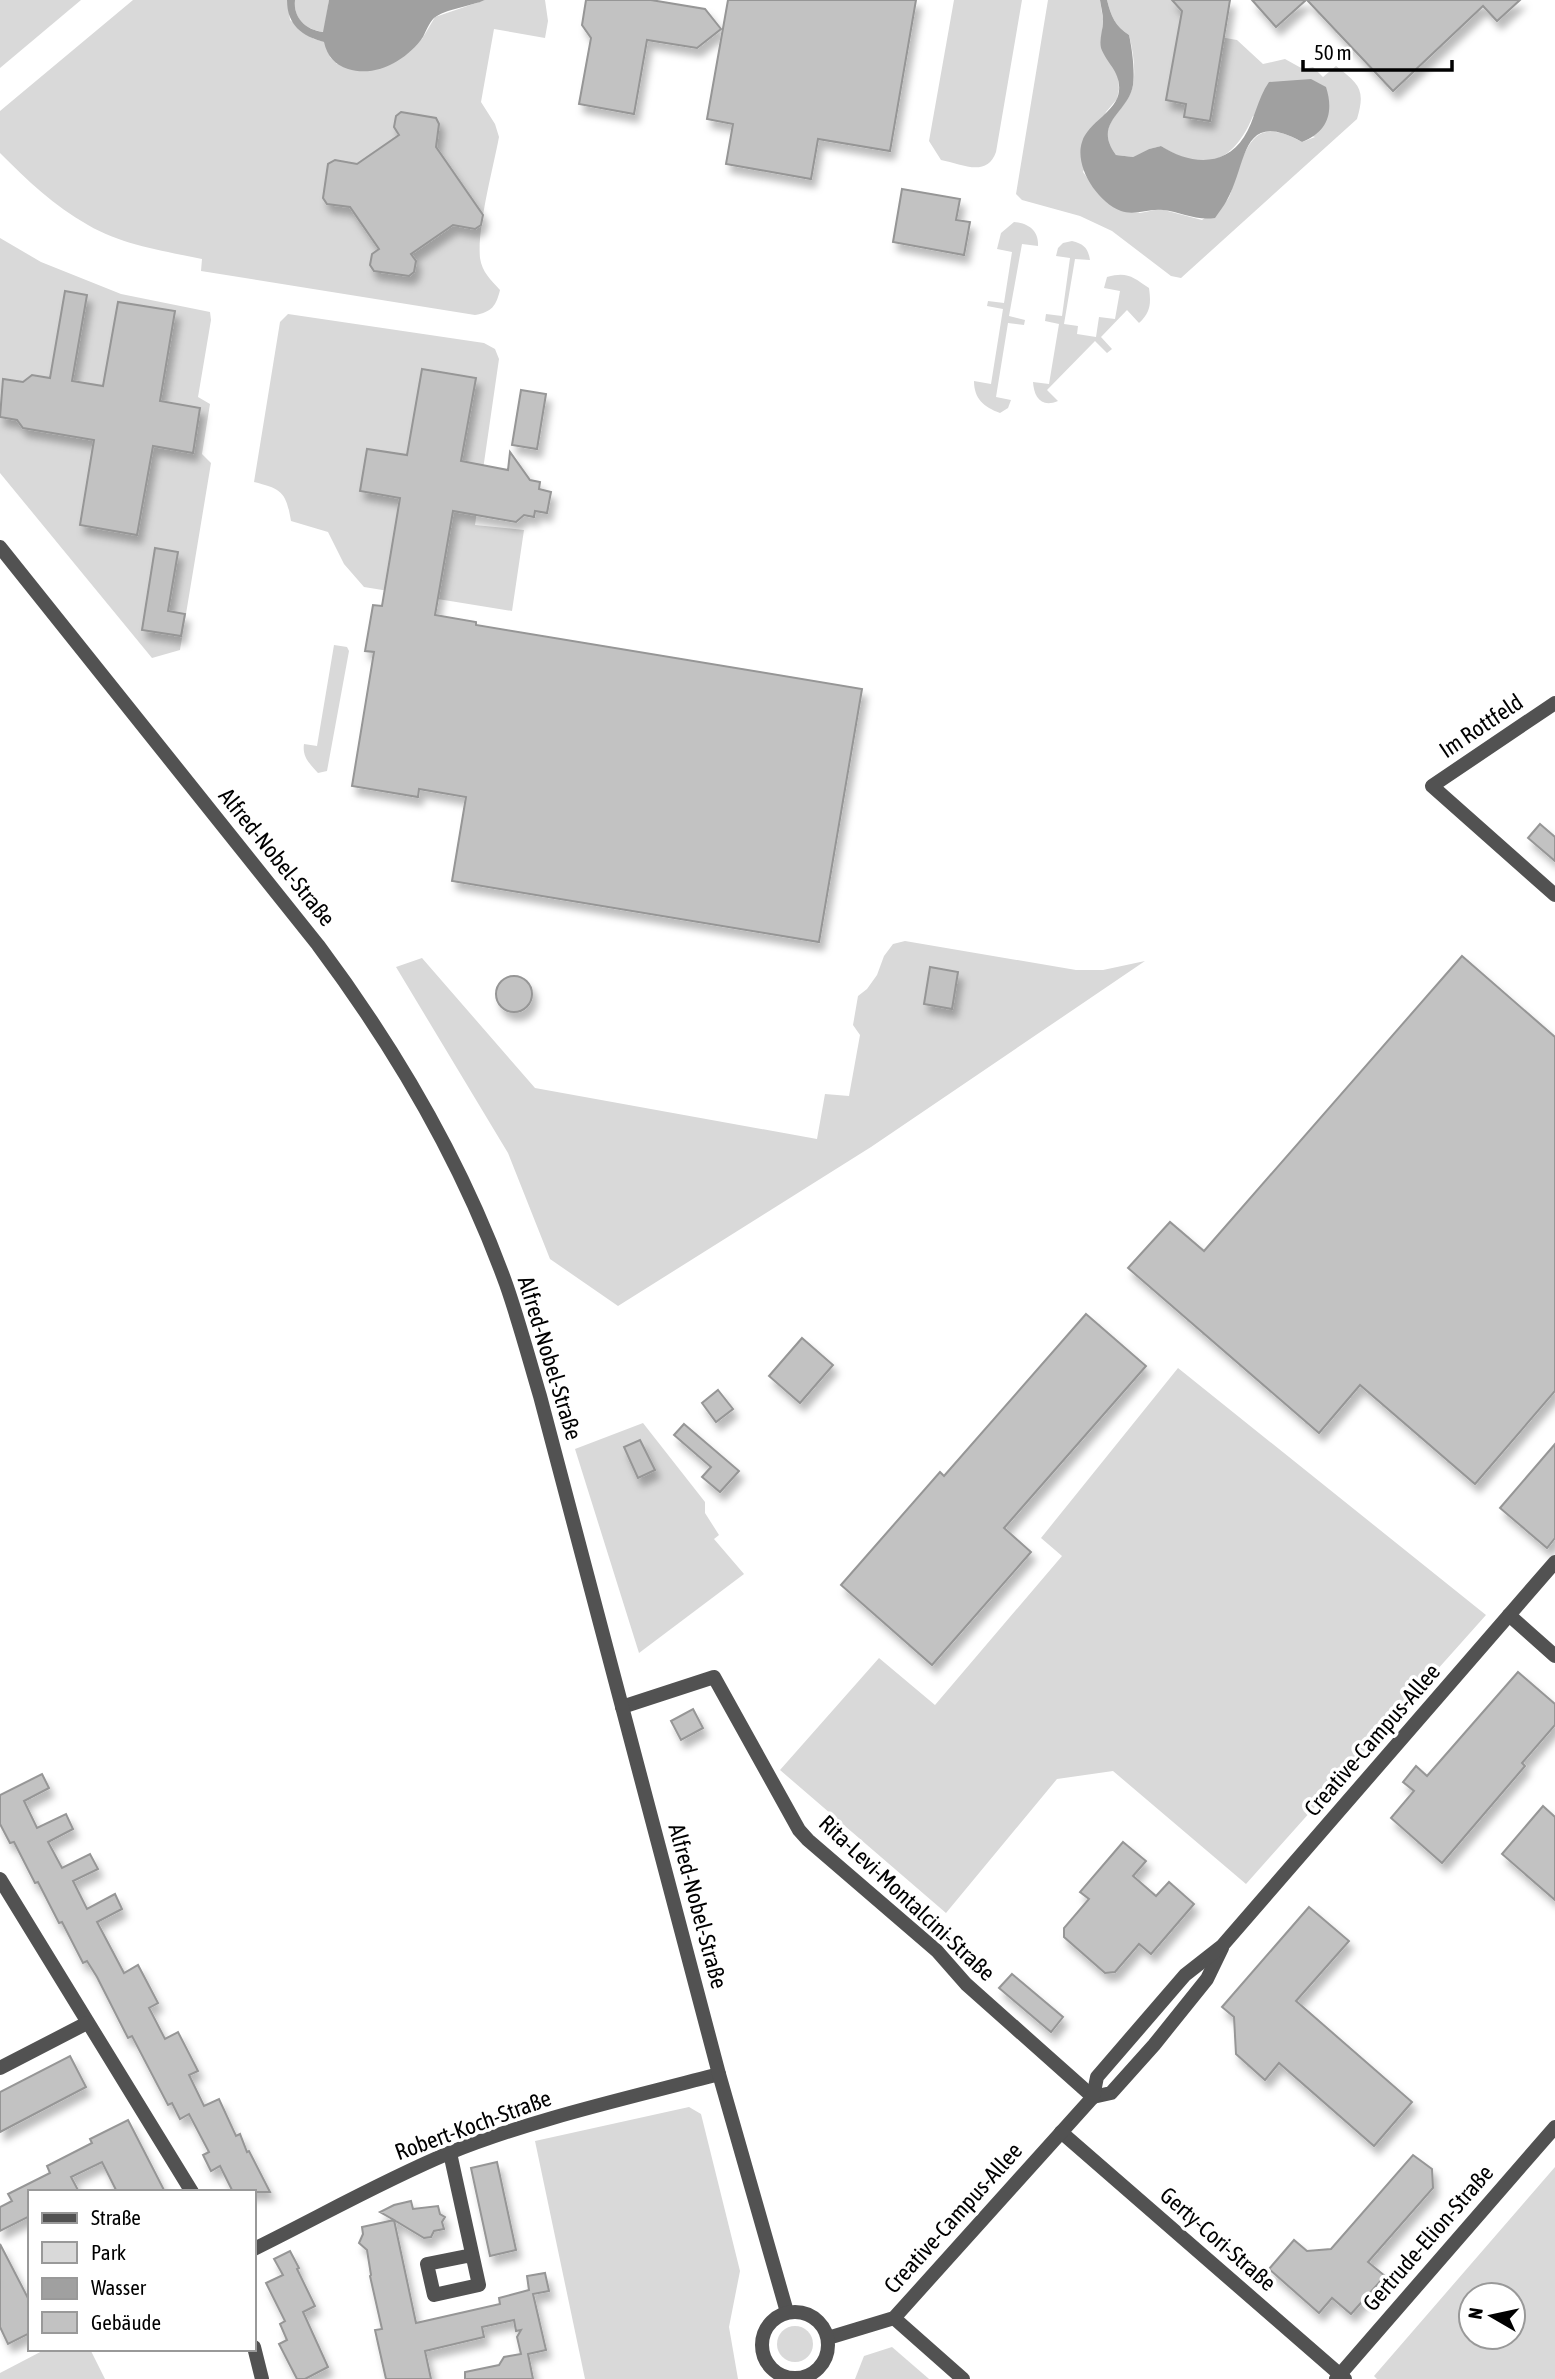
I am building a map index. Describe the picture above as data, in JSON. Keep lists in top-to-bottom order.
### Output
{
  "streets": {
    "street": [
      "Im Rottfeld",
      "Alfred-Nobel-Straße",
      "Creative-Campus-Allee",
      "Rita-Levi-Montalcini-Straße",
      "Robert-Koch-Straße",
      "Gertrude-Elion-Straße",
      "Gerty-Cori-Straße"
    ]
  },
  "crossings": [
    ["Alfred-Nobel-Straße", "Creative-Campus-Allee"],
    ["Alfred-Nobel-Straße", "Rita-Levi-Montalcini-Straße"],
    ["Alfred-Nobel-Straße", "Robert-Koch-Straße"],
    ["Creative-Campus-Allee", "Rita-Levi-Montalcini-Straße"],
    ["Creative-Campus-Allee", "Gerty-Cori-Straße"],
    ["Gertrude-Elion-Straße", "Gerty-Cori-Straße"]
  ],
  "legend": [
    "Straße",
    "Park",
    "Wasser",
    "Gebäude"
  ],
  "scale_bar": "50 m",
  "north": "left"
}
